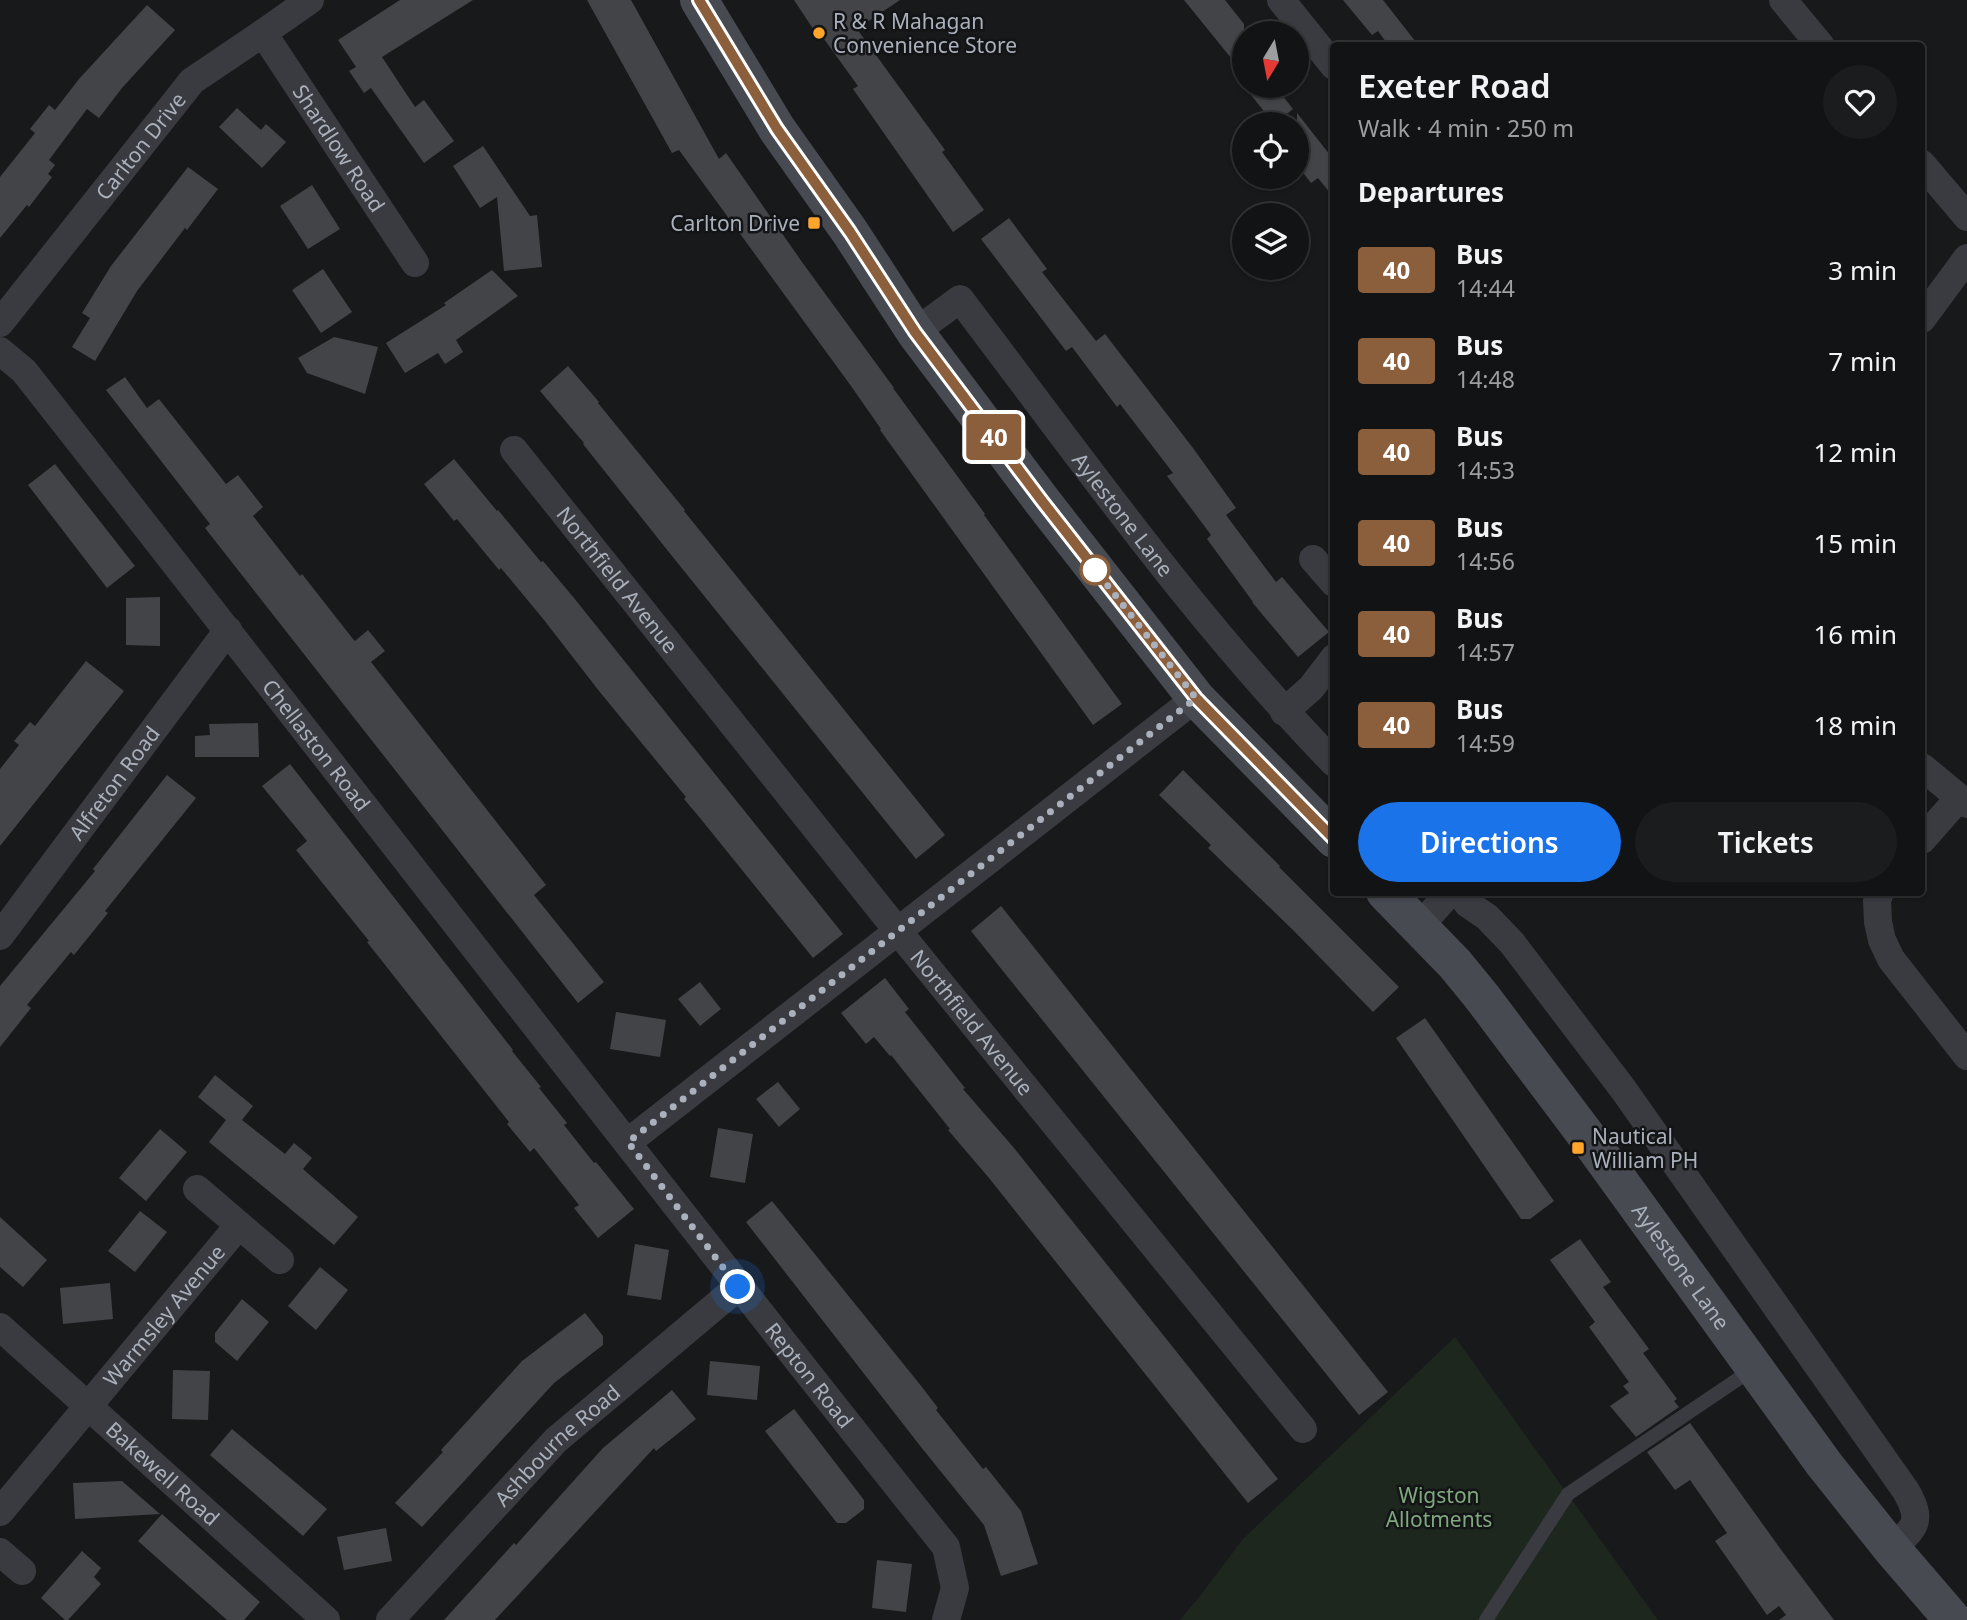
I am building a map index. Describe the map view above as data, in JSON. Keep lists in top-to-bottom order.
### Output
{
  "streets": {
    "main road": ["Aylestone Lane"],
    "street": [
      "Carlton Drive",
      "Shardlow Road",
      "Northfield Avenue",
      "Chellaston Road",
      "Alfreton Road",
      "Warmsley Avenue",
      "Repton Road",
      "Ashbourne Road",
      "Bakewell Road"
    ]
  },
  "crossings": [
    ["Carlton Drive", "Shardlow Road"],
    ["Chellaston Road", "Alfreton Road"],
    ["Chellaston Road", "Repton Road"],
    ["Warmsley Avenue", "Bakewell Road"],
    ["Repton Road", "Ashbourne Road"]
  ],
  "parks": ["Wigston Allotments"],
  "places": {
    "other": ["R & R Mahagan Convenience Store"],
    "transit": ["Carlton Drive", "Nautical William PH"]
  },
  "lines": ["bus line 40"],
  "north": "bottom",
  "page": {
    "on_map": "40",
    "heading": [
      ["Exeter Road", "Walk · 4 min · 250 m"],
      "Departures"
    ],
    "list": [
      {
        "mark": "40",
        "name": "Bus",
        "note": "14:44",
        "value": "3 min"
      },
      {
        "mark": "40",
        "name": "Bus",
        "note": "14:48",
        "value": "7 min"
      },
      {
        "mark": "40",
        "name": "Bus",
        "note": "14:53",
        "value": "12 min"
      },
      {
        "mark": "40",
        "name": "Bus",
        "note": "14:56",
        "value": "15 min"
      },
      {
        "mark": "40",
        "name": "Bus",
        "note": "14:57",
        "value": "16 min"
      },
      {
        "mark": "40",
        "name": "Bus",
        "note": "14:59",
        "value": "18 min"
      }
    ],
    "buttons": ["Directions", "Tickets"]
  }
}
